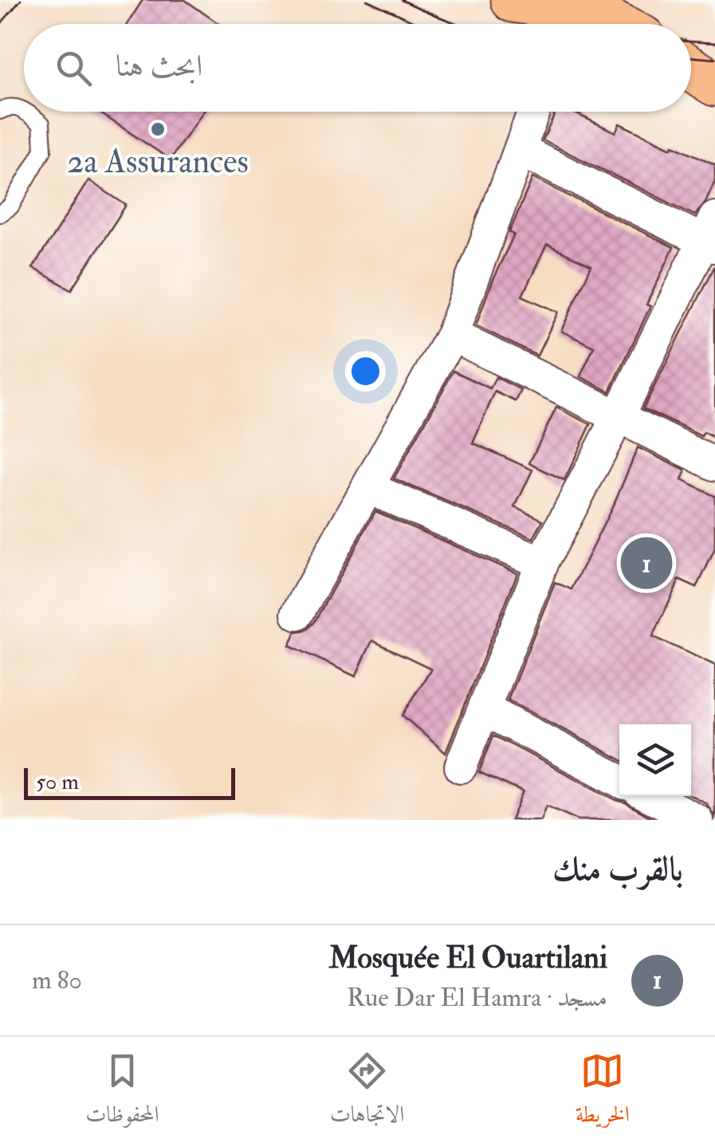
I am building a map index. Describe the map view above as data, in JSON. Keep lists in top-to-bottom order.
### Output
{
  "places": ["2a Assurances"],
  "scale_bar": "50 m",
  "page": {
    "search": "ابحث هنا",
    "pins": "1",
    "scale": "50 m",
    "heading": "بالقرب منك",
    "list": [
      {
        "mark": "1",
        "name": "Mosquée El Ouartilani",
        "note": "مسجد · Rue Dar El Hamra",
        "value": "80 m"
      }
    ],
    "nav": ["الخريطة", "الاتجاهات", "المحفوظات"]
  }
}
